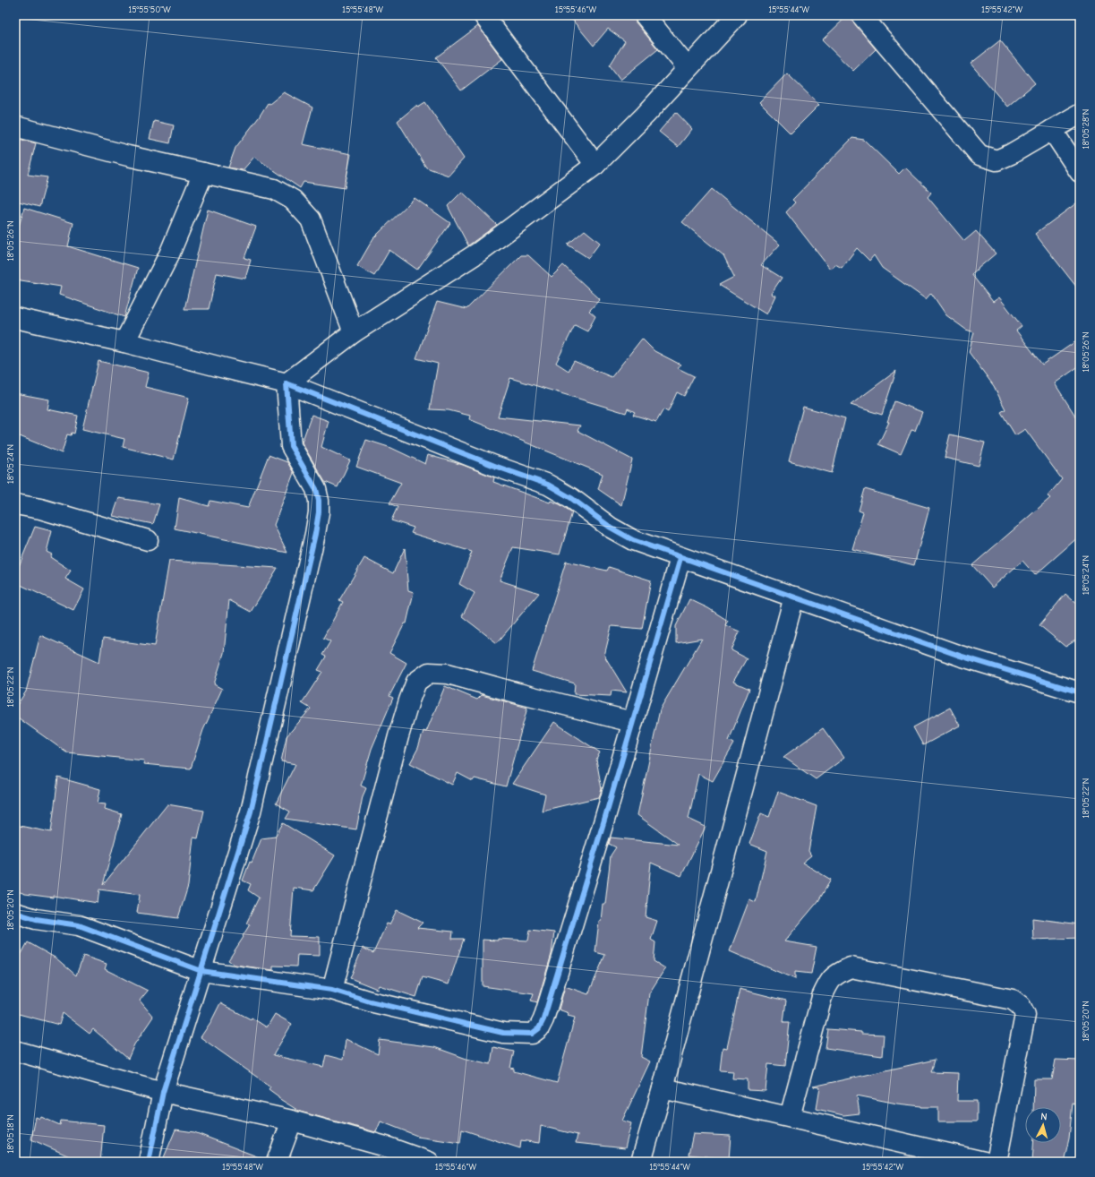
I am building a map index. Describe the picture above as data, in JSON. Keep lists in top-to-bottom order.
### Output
{
  "north": "top",
  "coordinates": [
    "15°55'50\"W",
    "15°55'48\"W",
    "15°55'46\"W",
    "15°55'44\"W",
    "15°55'42\"W",
    "18°05'28\"N",
    "18°05'26\"N",
    "18°05'24\"N",
    "18°05'22\"N",
    "18°05'20\"N",
    "18°05'18\"N"
  ]
}
